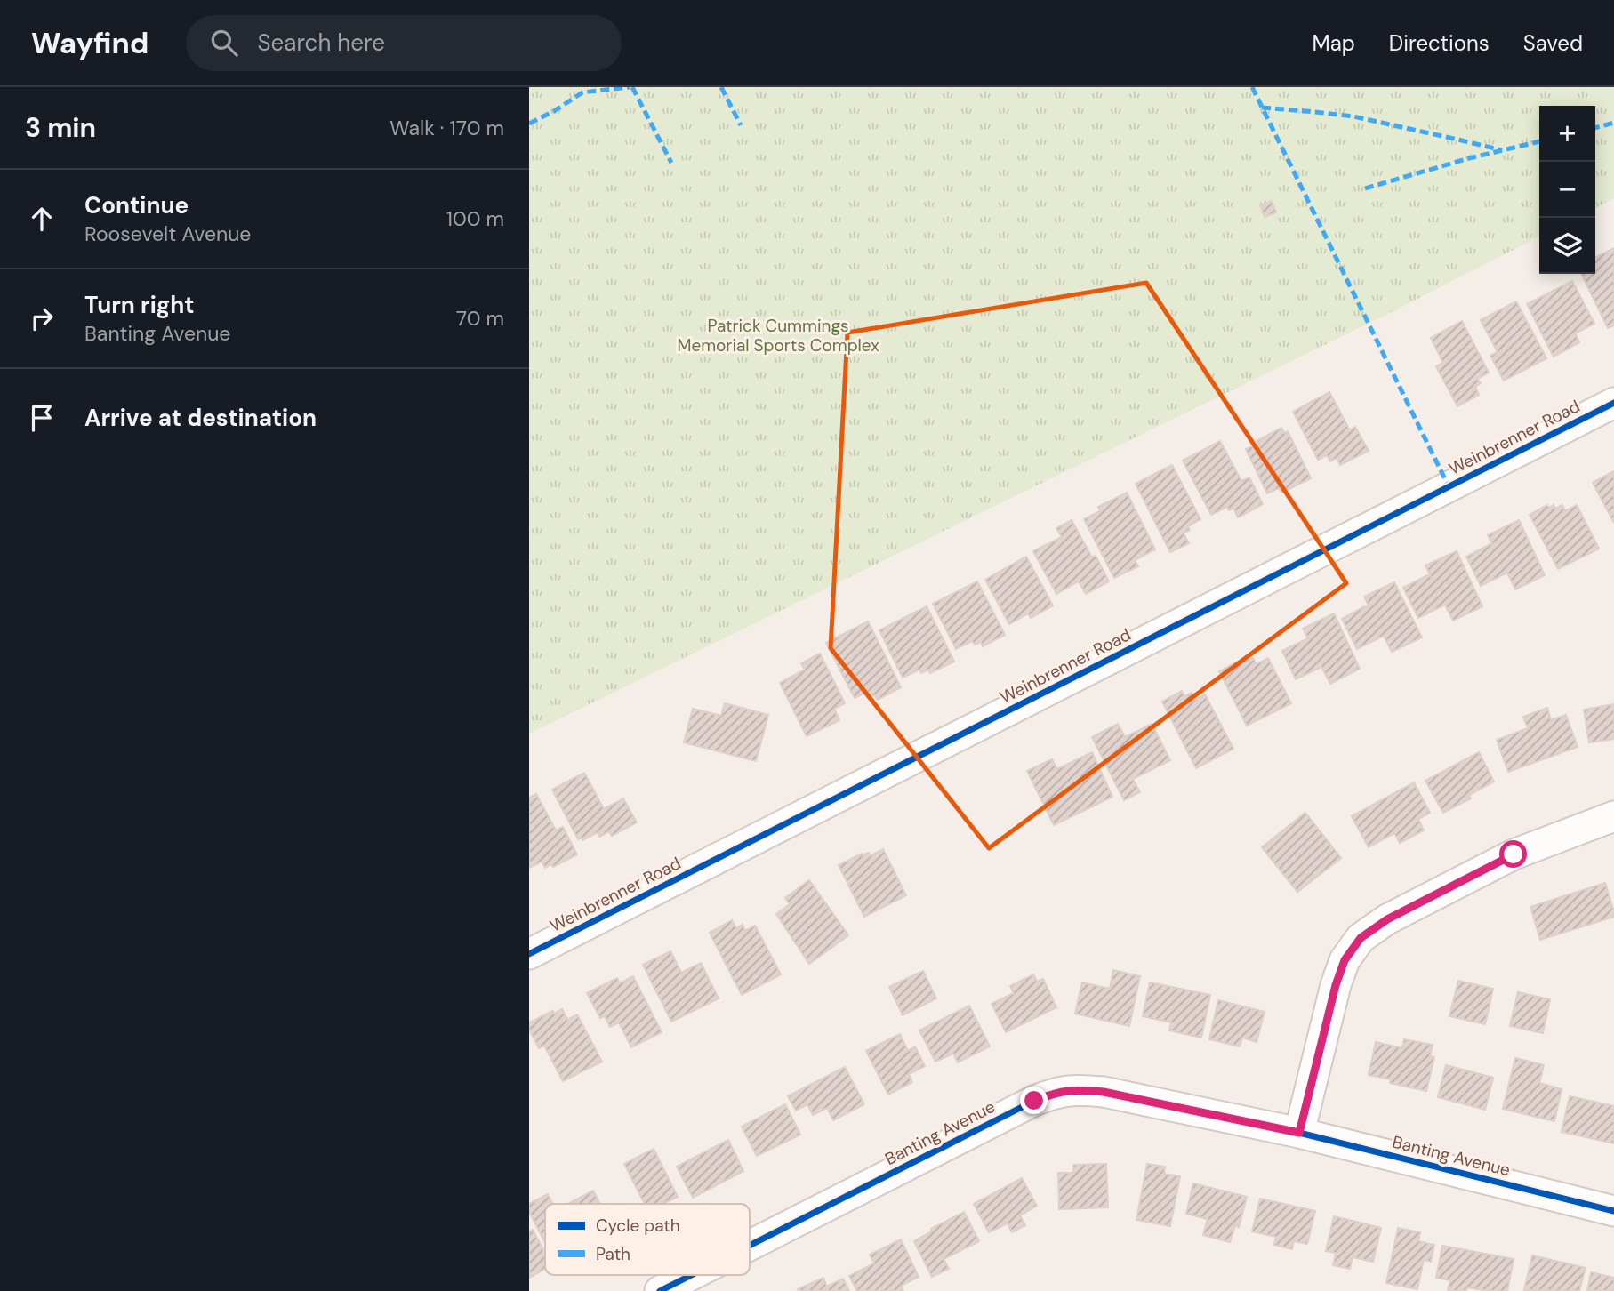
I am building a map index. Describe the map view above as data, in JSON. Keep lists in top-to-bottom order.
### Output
{
  "streets": {
    "street": ["Weinbrenner Road", "Banting Avenue"]
  },
  "parks": ["Patrick Cummings Memorial Sports Complex"],
  "legend": ["Cycle path", "Path"],
  "page": {
    "header": "Wayfind",
    "search": "Search here",
    "nav": ["Map", "Directions", "Saved"],
    "heading": ["3 min", "Walk · 170 m"],
    "map_buttons": ["+", "−"],
    "list": [
      ["Continue", "Roosevelt Avenue", "100 m"],
      ["Turn right", "Banting Avenue", "70 m"],
      "Arrive at destination"
    ]
  }
}
